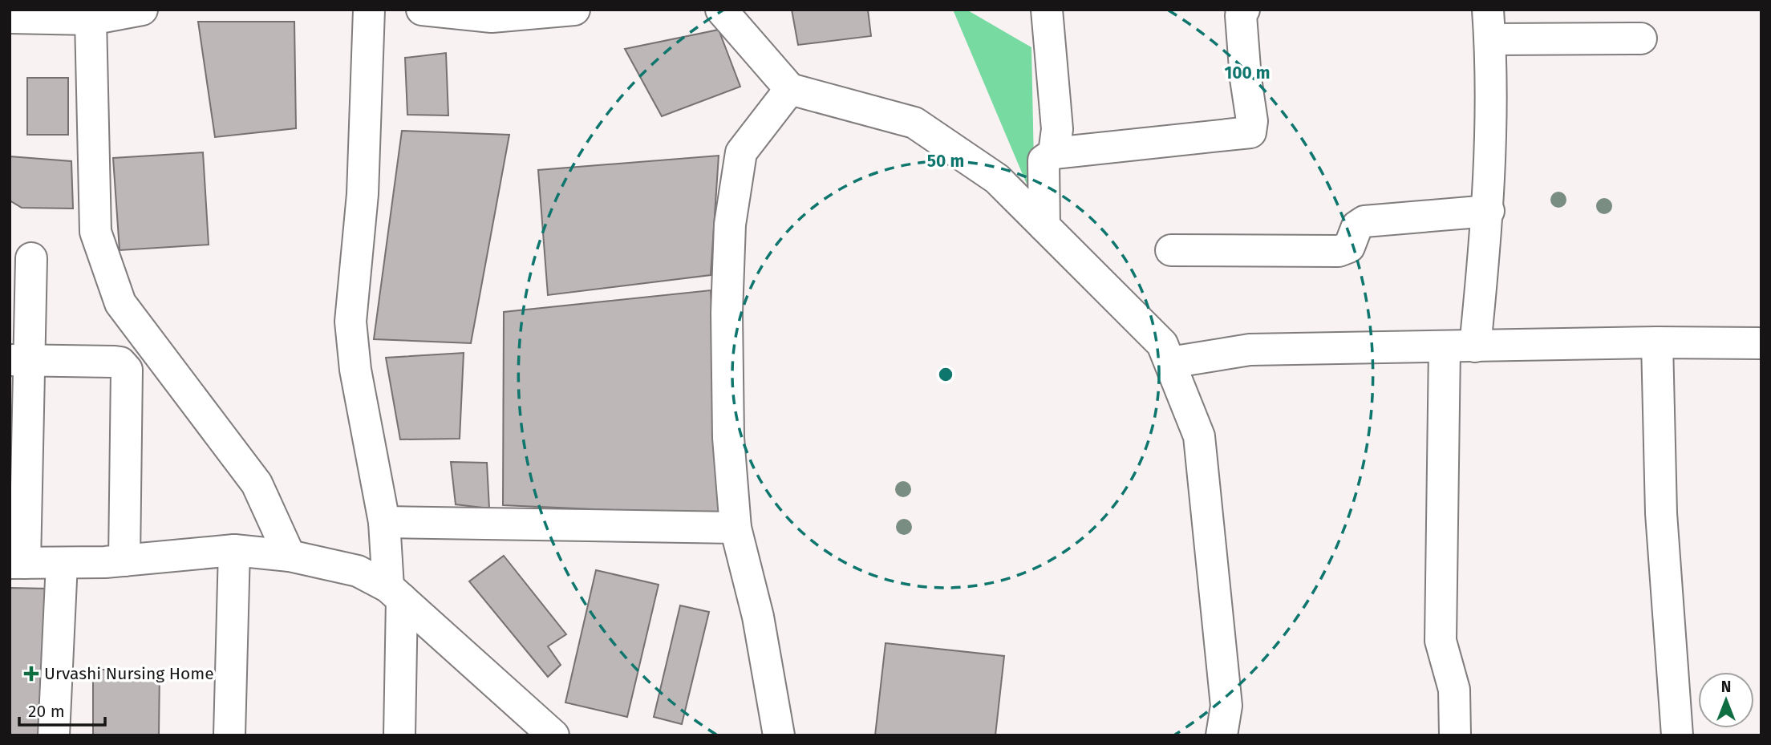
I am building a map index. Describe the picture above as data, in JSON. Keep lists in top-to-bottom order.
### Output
{
  "places": {
    "health": ["Urvashi Nursing Home"]
  },
  "scale_bar": "20 m",
  "north": "top",
  "rings": ["100 m", "50 m"]
}
